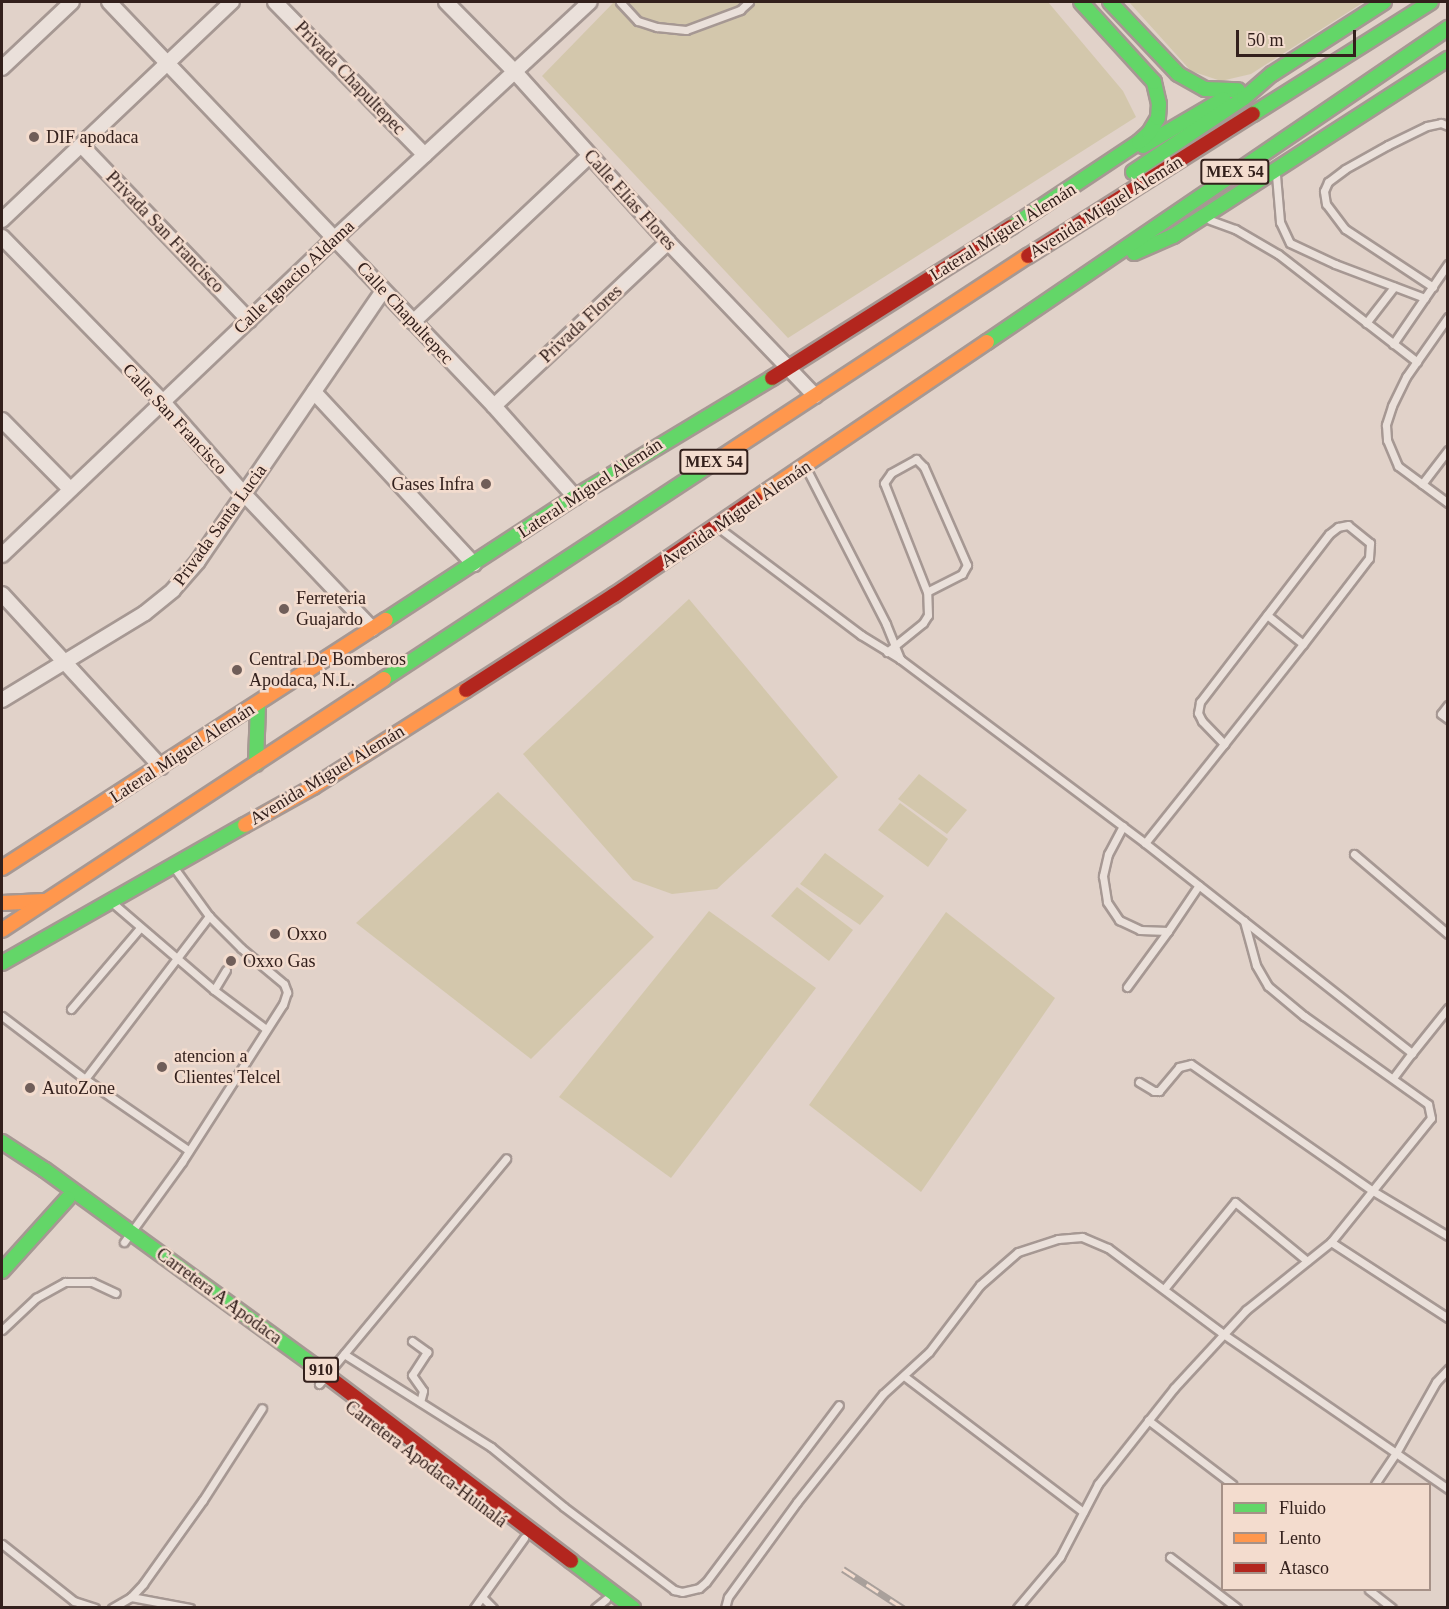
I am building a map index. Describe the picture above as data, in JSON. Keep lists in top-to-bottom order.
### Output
{
  "streets": {
    "main road": [
      "MEX 54",
      "Avenida Miguel Alemán",
      "Lateral Miguel Alemán",
      "910",
      "Carretera Apodaca-Huinalá"
    ],
    "street": [
      "Privada Chapultepec",
      "Calle Elías Flores",
      "Privada San Francisco",
      "Calle Ignacio Aldama",
      "Calle Chapultepec",
      "Privada Flores",
      "Calle San Francisco",
      "Privada Santa Lucia"
    ]
  },
  "crossings": [
    ["Privada Chapultepec", "Calle Ignacio Aldama"],
    ["Calle Elías Flores", "Avenida Miguel Alemán"],
    ["Calle Elías Flores", "Lateral Miguel Alemán"],
    ["Calle Elías Flores", "Calle Ignacio Aldama"],
    ["Calle Elías Flores", "Privada Flores"],
    ["Privada San Francisco", "Calle Ignacio Aldama"],
    ["Lateral Miguel Alemán", "Calle Chapultepec"],
    ["Lateral Miguel Alemán", "Calle San Francisco"],
    ["Calle Ignacio Aldama", "Calle Chapultepec"],
    ["Calle Ignacio Aldama", "Calle San Francisco"],
    ["Calle Chapultepec", "Privada Flores"],
    ["Calle Chapultepec", "Privada Santa Lucia"],
    ["Calle San Francisco", "Privada Santa Lucia"],
    ["910", "Carretera Apodaca-Huinalá"]
  ],
  "places": [
    "DIF apodaca",
    "Gases Infra",
    "Ferreteria Guajardo",
    "Central De Bomberos Apodaca, N.L.",
    "Oxxo",
    "Oxxo Gas",
    "atencion a Clientes Telcel",
    "AutoZone"
  ],
  "legend": ["Fluido", "Lento", "Atasco"],
  "scale_bar": "50 m"
}
